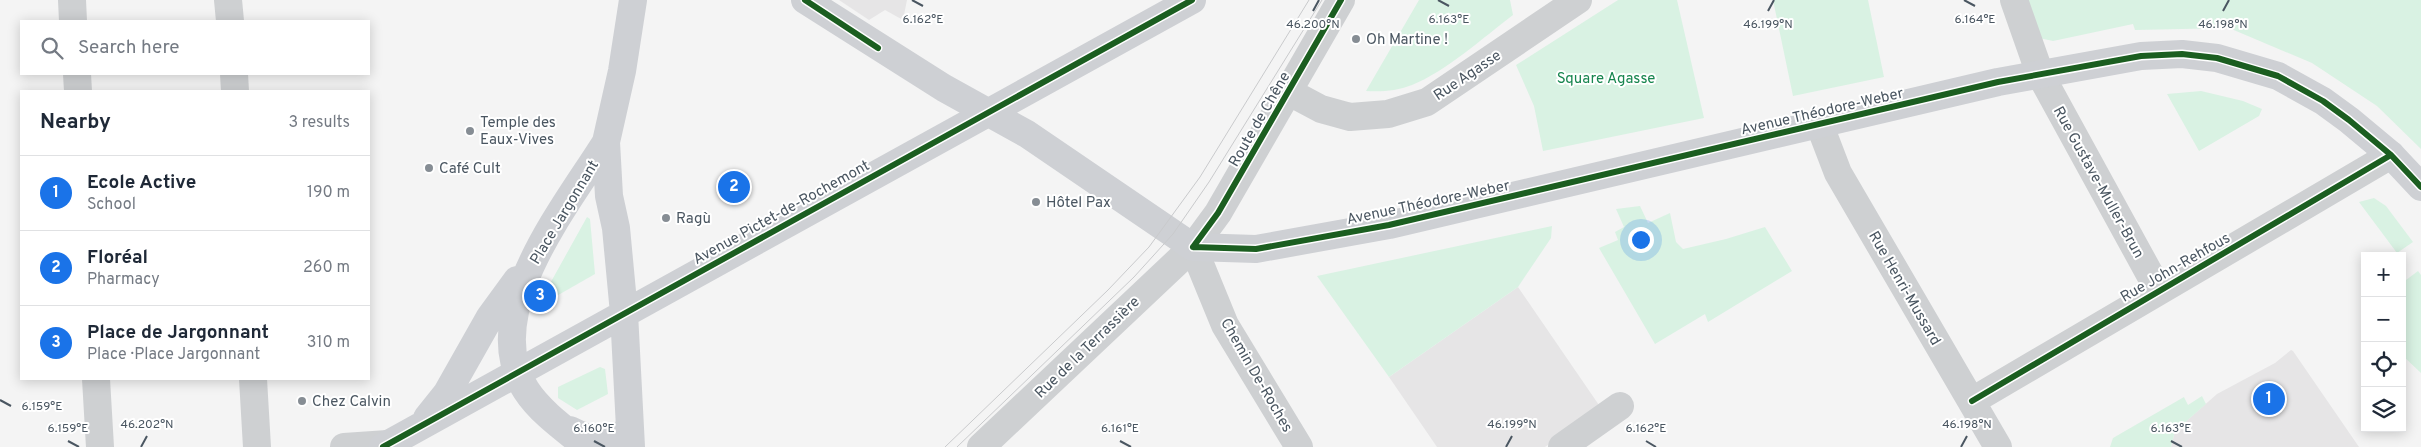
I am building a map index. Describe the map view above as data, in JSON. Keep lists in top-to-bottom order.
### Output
{
  "streets": {
    "main road": ["Avenue Théodore-Weber", "Place Jargonnant", "Avenue Pictet-de-Rochemont"],
    "street": [
      "Rue Agasse",
      "Route de Chêne",
      "Rue Gustave-Muller-Brun",
      "Rue John-Rehfous",
      "Rue Henri-Mussard",
      "Rue de la Terrassière",
      "Chemin De-Roches"
    ]
  },
  "crossings": [
    ["Rue Agasse", "Route de Chêne"],
    ["Avenue Théodore-Weber", "Route de Chêne"],
    ["Avenue Théodore-Weber", "Rue Gustave-Muller-Brun"],
    ["Avenue Théodore-Weber", "Rue John-Rehfous"],
    ["Avenue Théodore-Weber", "Rue Henri-Mussard"],
    ["Avenue Théodore-Weber", "Rue de la Terrassière"],
    ["Avenue Théodore-Weber", "Chemin De-Roches"],
    ["Route de Chêne", "Rue de la Terrassière"],
    ["Route de Chêne", "Chemin De-Roches"],
    ["Rue Gustave-Muller-Brun", "Rue John-Rehfous"],
    ["Place Jargonnant", "Avenue Pictet-de-Rochemont"],
    ["Rue John-Rehfous", "Rue Henri-Mussard"],
    ["Rue de la Terrassière", "Chemin De-Roches"]
  ],
  "parks": ["Square Agasse"],
  "places": [
    "Oh Martine !",
    "Temple des Eaux-Vives",
    "Café Cult",
    "Hôtel Pax",
    "Ragù",
    "Chez Calvin"
  ],
  "page": {
    "search": "Search here",
    "heading": ["Nearby", "3 results"],
    "list": [
      {
        "mark": "1",
        "name": "Ecole Active",
        "note": "School",
        "value": "190 m"
      },
      {
        "mark": "2",
        "name": "Floréal",
        "note": "Pharmacy",
        "value": "260 m"
      },
      {
        "mark": "3",
        "name": "Place de Jargonnant",
        "note": "Place · Place Jargonnant",
        "value": "310 m"
      }
    ],
    "pins": ["2", "3", "1"],
    "map_buttons": ["+", "−"]
  },
  "coordinates": [
    "6.164°E",
    "6.162°E",
    "6.163°E",
    "46.200°N",
    "46.199°N",
    "46.198°N",
    "6.159°E",
    "46.202°N",
    "6.160°E",
    "6.161°E"
  ]
}
